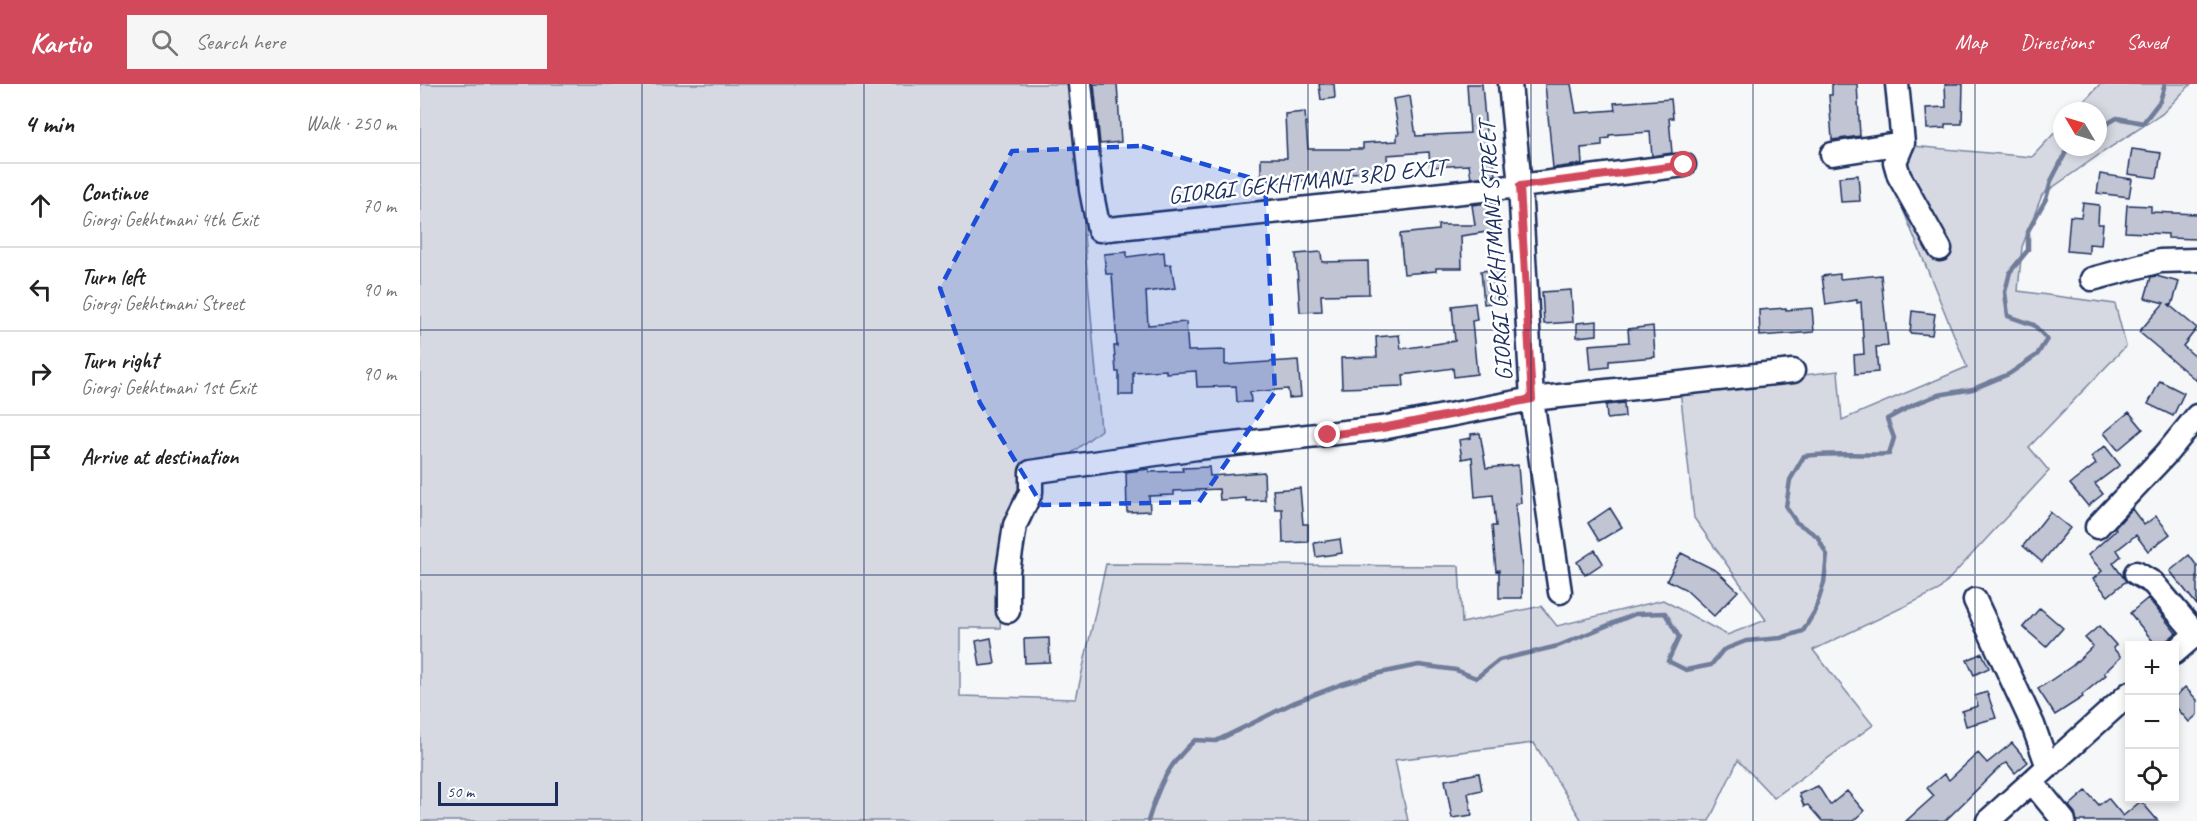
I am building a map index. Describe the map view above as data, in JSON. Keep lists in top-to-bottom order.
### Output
{
  "streets": {
    "street": ["GIORGI GEKHTMANI 3RD EXIT", "GIORGI GEKHTMANI STREET"]
  },
  "crossings": [
    ["GIORGI GEKHTMANI 3RD EXIT", "GIORGI GEKHTMANI STREET"]
  ],
  "scale_bar": "50 m",
  "north": "top left",
  "page": {
    "header": "Kartio",
    "search": "Search here",
    "nav": ["Map", "Directions", "Saved"],
    "heading": ["4 min", "Walk · 250 m"],
    "list": [
      ["Continue", "Giorgi Gekhtmani 4th Exit", "70 m"],
      ["Turn left", "Giorgi Gekhtmani Street", "90 m"],
      ["Turn right", "Giorgi Gekhtmani 1st Exit", "90 m"],
      "Arrive at destination"
    ],
    "map_buttons": ["+", "−"],
    "scale": "50 m"
  }
}
